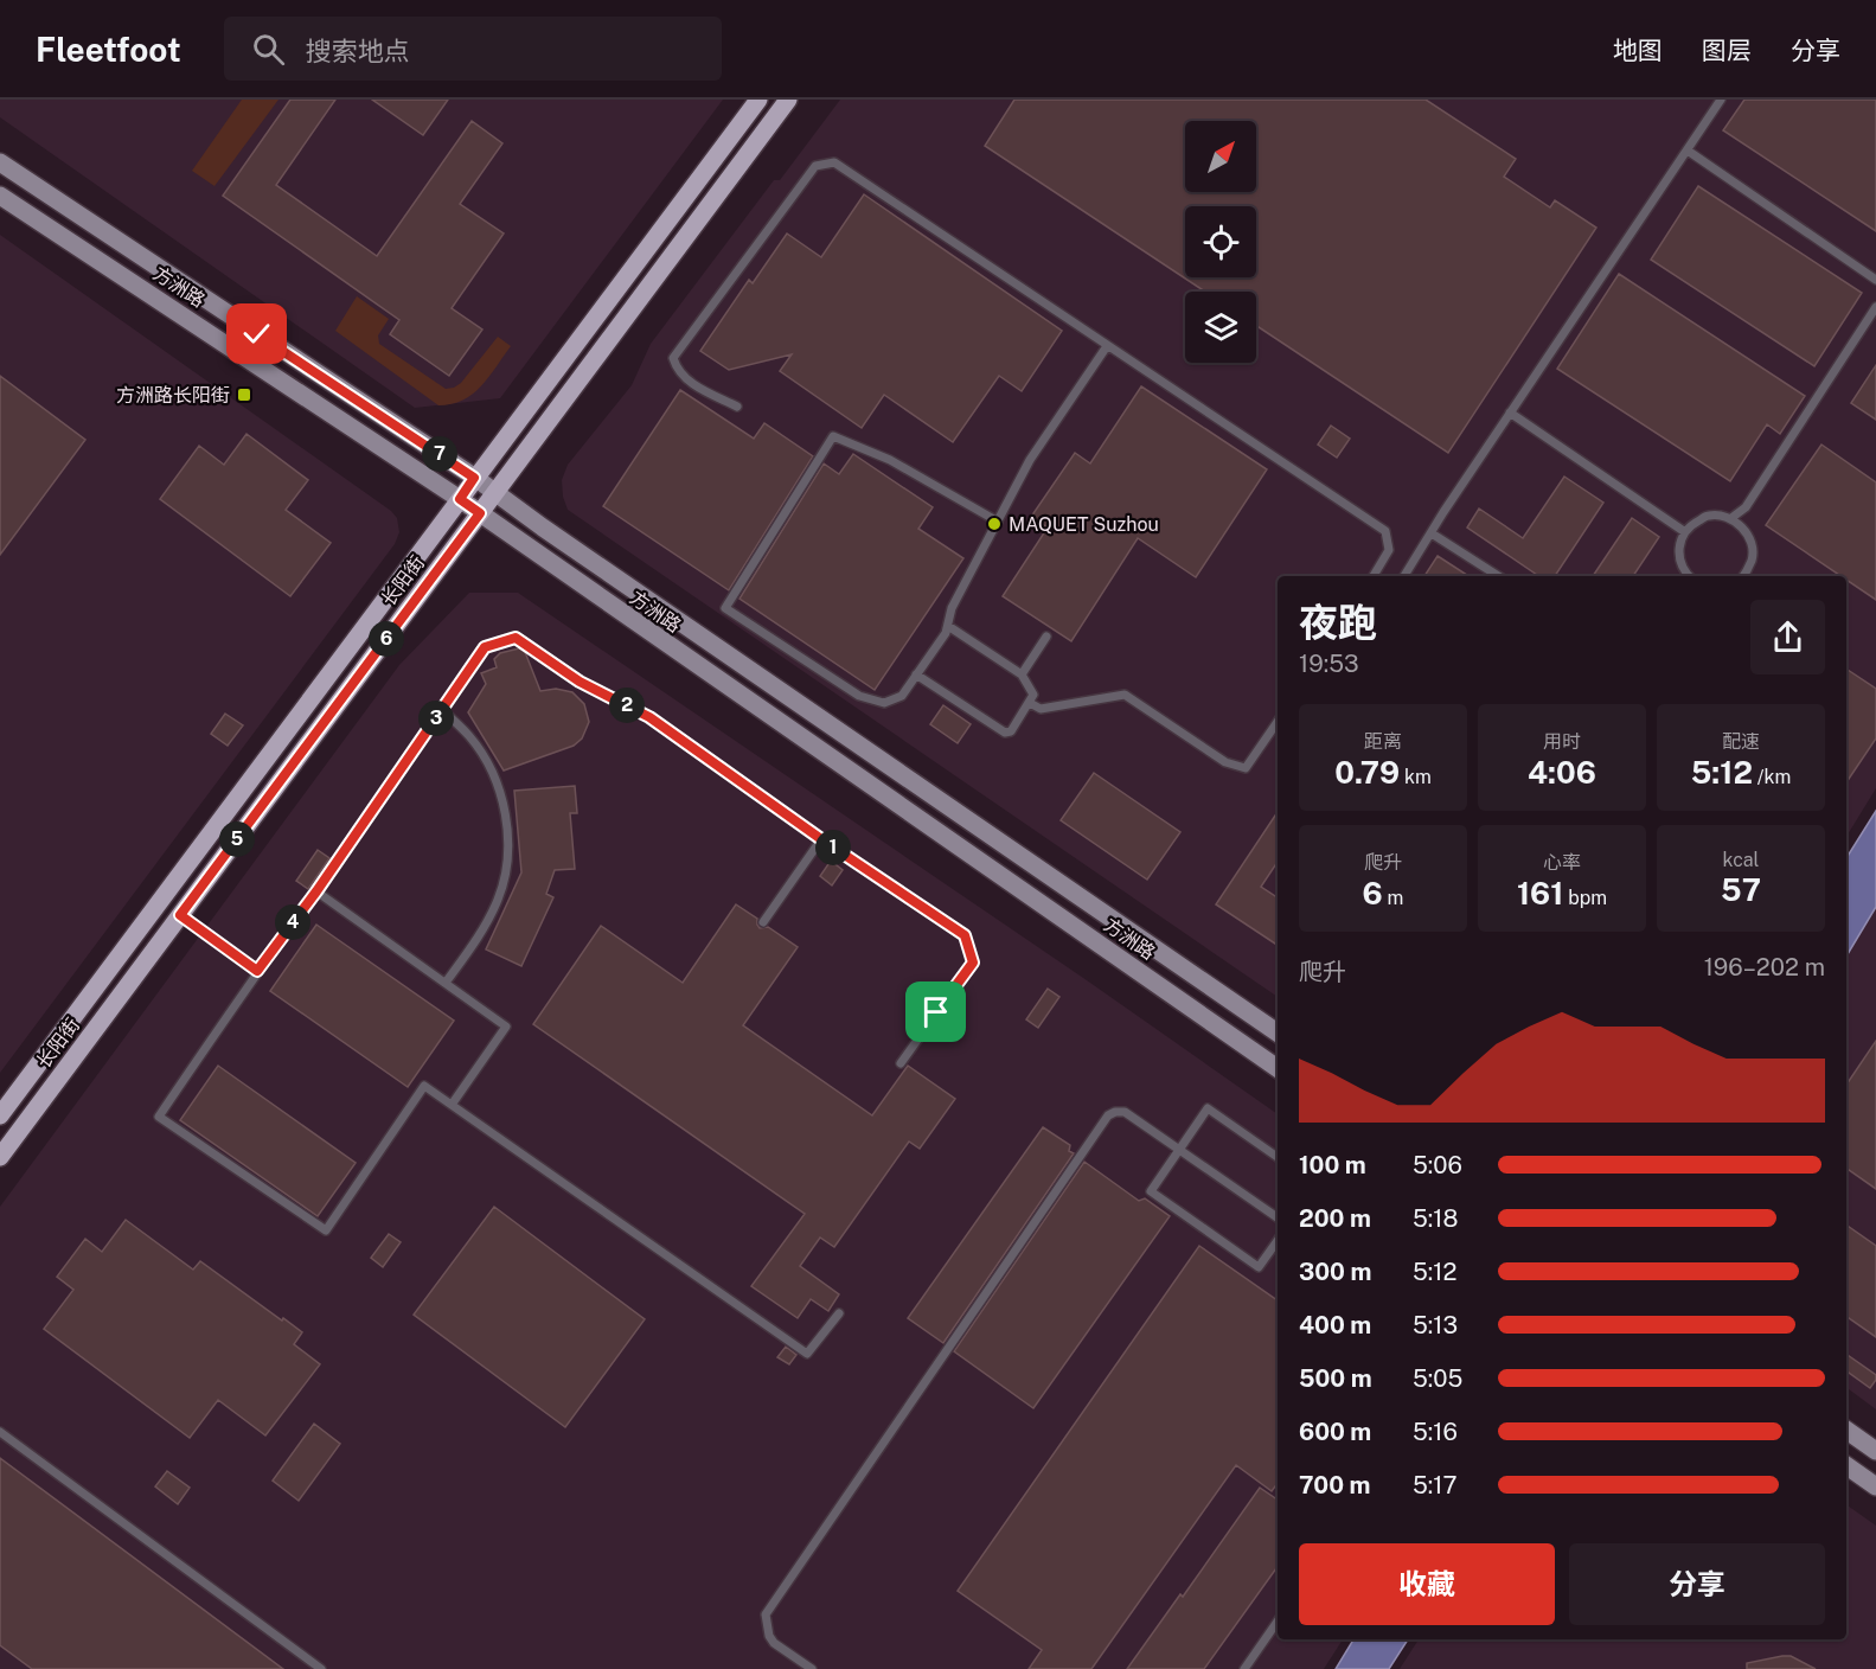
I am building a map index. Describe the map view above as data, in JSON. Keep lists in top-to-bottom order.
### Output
{
  "streets": {
    "main road": ["方洲路", "长阳街"]
  },
  "crossings": [
    ["方洲路", "长阳街"]
  ],
  "places": {
    "transit": ["方洲路长阳街"],
    "other": ["MAQUET Suzhou"]
  },
  "north": "top right",
  "page": {
    "header": "Fleetfoot",
    "search": "搜索地点",
    "nav": ["地图", "图层", "分享"],
    "pins": [
      "7",
      "6",
      "2",
      "3",
      "5",
      "1",
      "4"
    ],
    "heading": ["夜跑", "19:53"],
    "stats": [
      ["距离", "0.79 km"],
      ["用时", "4:06"],
      ["配速", "5:12 /km"],
      ["爬升", "6 m"],
      ["心率", "161 bpm"],
      ["kcal", "57"]
    ],
    "chart": ["爬升", "196–202 m"],
    "list": [
      {
        "name": "100 m",
        "note": "5:06"
      },
      {
        "name": "200 m",
        "note": "5:18"
      },
      {
        "name": "300 m",
        "note": "5:12"
      },
      {
        "name": "400 m",
        "note": "5:13"
      },
      {
        "name": "500 m",
        "note": "5:05"
      },
      {
        "name": "600 m",
        "note": "5:16"
      },
      {
        "name": "700 m",
        "note": "5:17"
      }
    ],
    "buttons": ["收藏", "分享"]
  }
}
